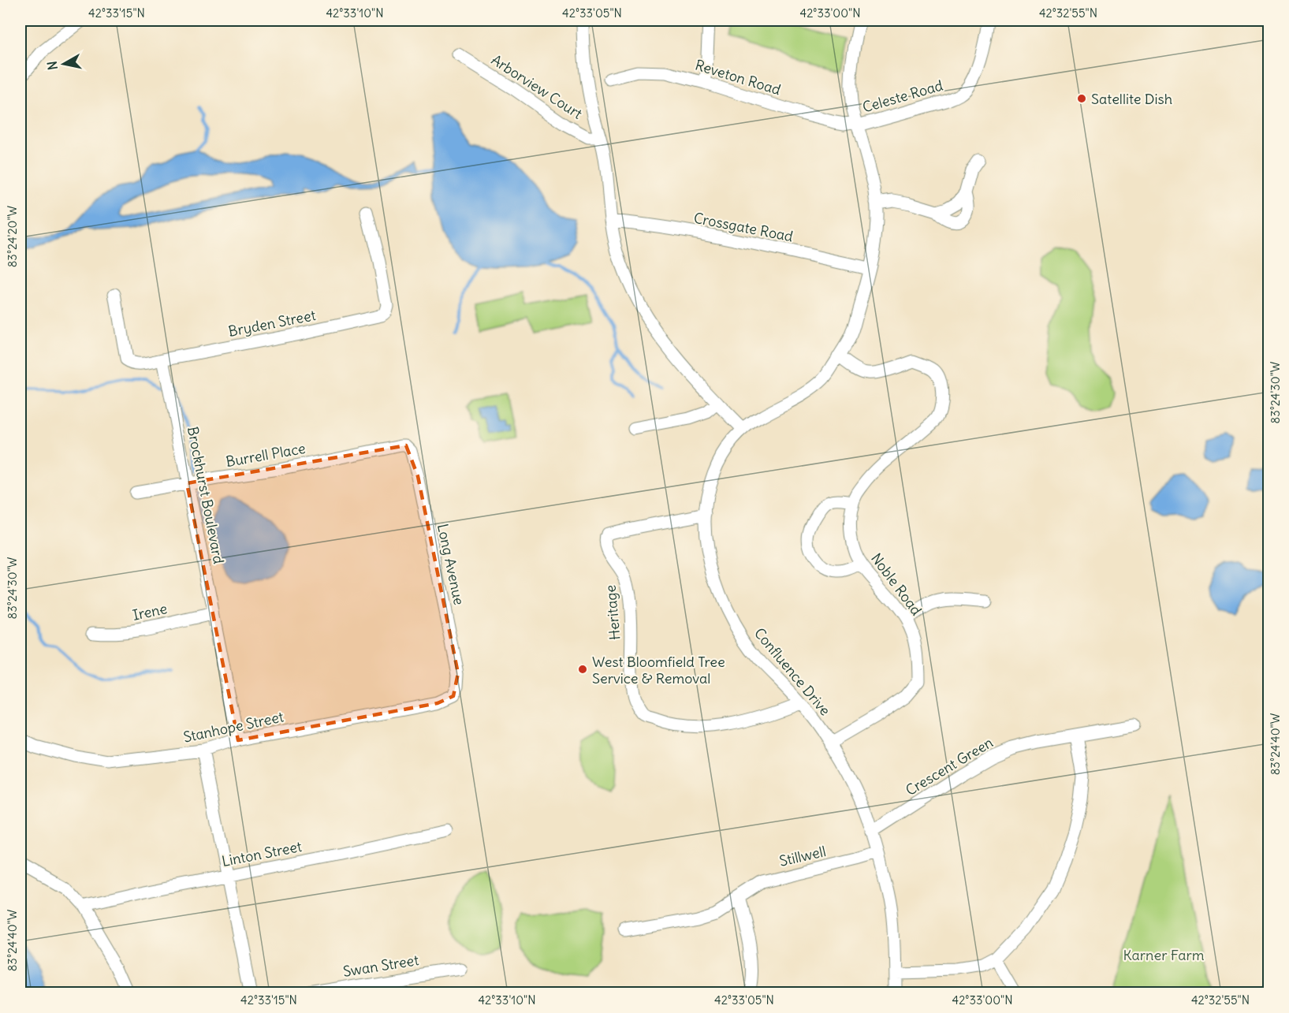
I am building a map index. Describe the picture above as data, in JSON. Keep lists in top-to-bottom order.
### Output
{
  "streets": {
    "street": [
      "Reveton Road",
      "Arborview Court",
      "Celeste Road",
      "Crossgate Road",
      "Bryden Street",
      "Burrell Place",
      "Brockhurst Boulevard",
      "Long Avenue",
      "Noble Road",
      "Irene",
      "Heritage",
      "Confluence Drive",
      "Stanhope Street",
      "Crescent Green",
      "Linton Street",
      "Stillwell",
      "Swan Street"
    ]
  },
  "crossings": [
    ["Reveton Road", "Celeste Road"],
    ["Reveton Road", "Confluence Drive"],
    ["Celeste Road", "Confluence Drive"],
    ["Crossgate Road", "Confluence Drive"],
    ["Bryden Street", "Brockhurst Boulevard"],
    ["Burrell Place", "Brockhurst Boulevard"],
    ["Burrell Place", "Long Avenue"],
    ["Brockhurst Boulevard", "Irene"],
    ["Brockhurst Boulevard", "Stanhope Street"],
    ["Long Avenue", "Stanhope Street"],
    ["Noble Road", "Confluence Drive"],
    ["Heritage", "Confluence Drive"],
    ["Confluence Drive", "Crescent Green"],
    ["Confluence Drive", "Stillwell"]
  ],
  "parks": ["Karner Farm"],
  "places": ["Satellite Dish", "West Bloomfield Tree Service & Removal"],
  "north": "left",
  "coordinates": [
    "42°33'15\"N",
    "42°33'10\"N",
    "42°33'05\"N",
    "42°33'00\"N",
    "42°32'55\"N",
    "83°24'20\"W",
    "83°24'30\"W",
    "83°24'40\"W"
  ]
}
